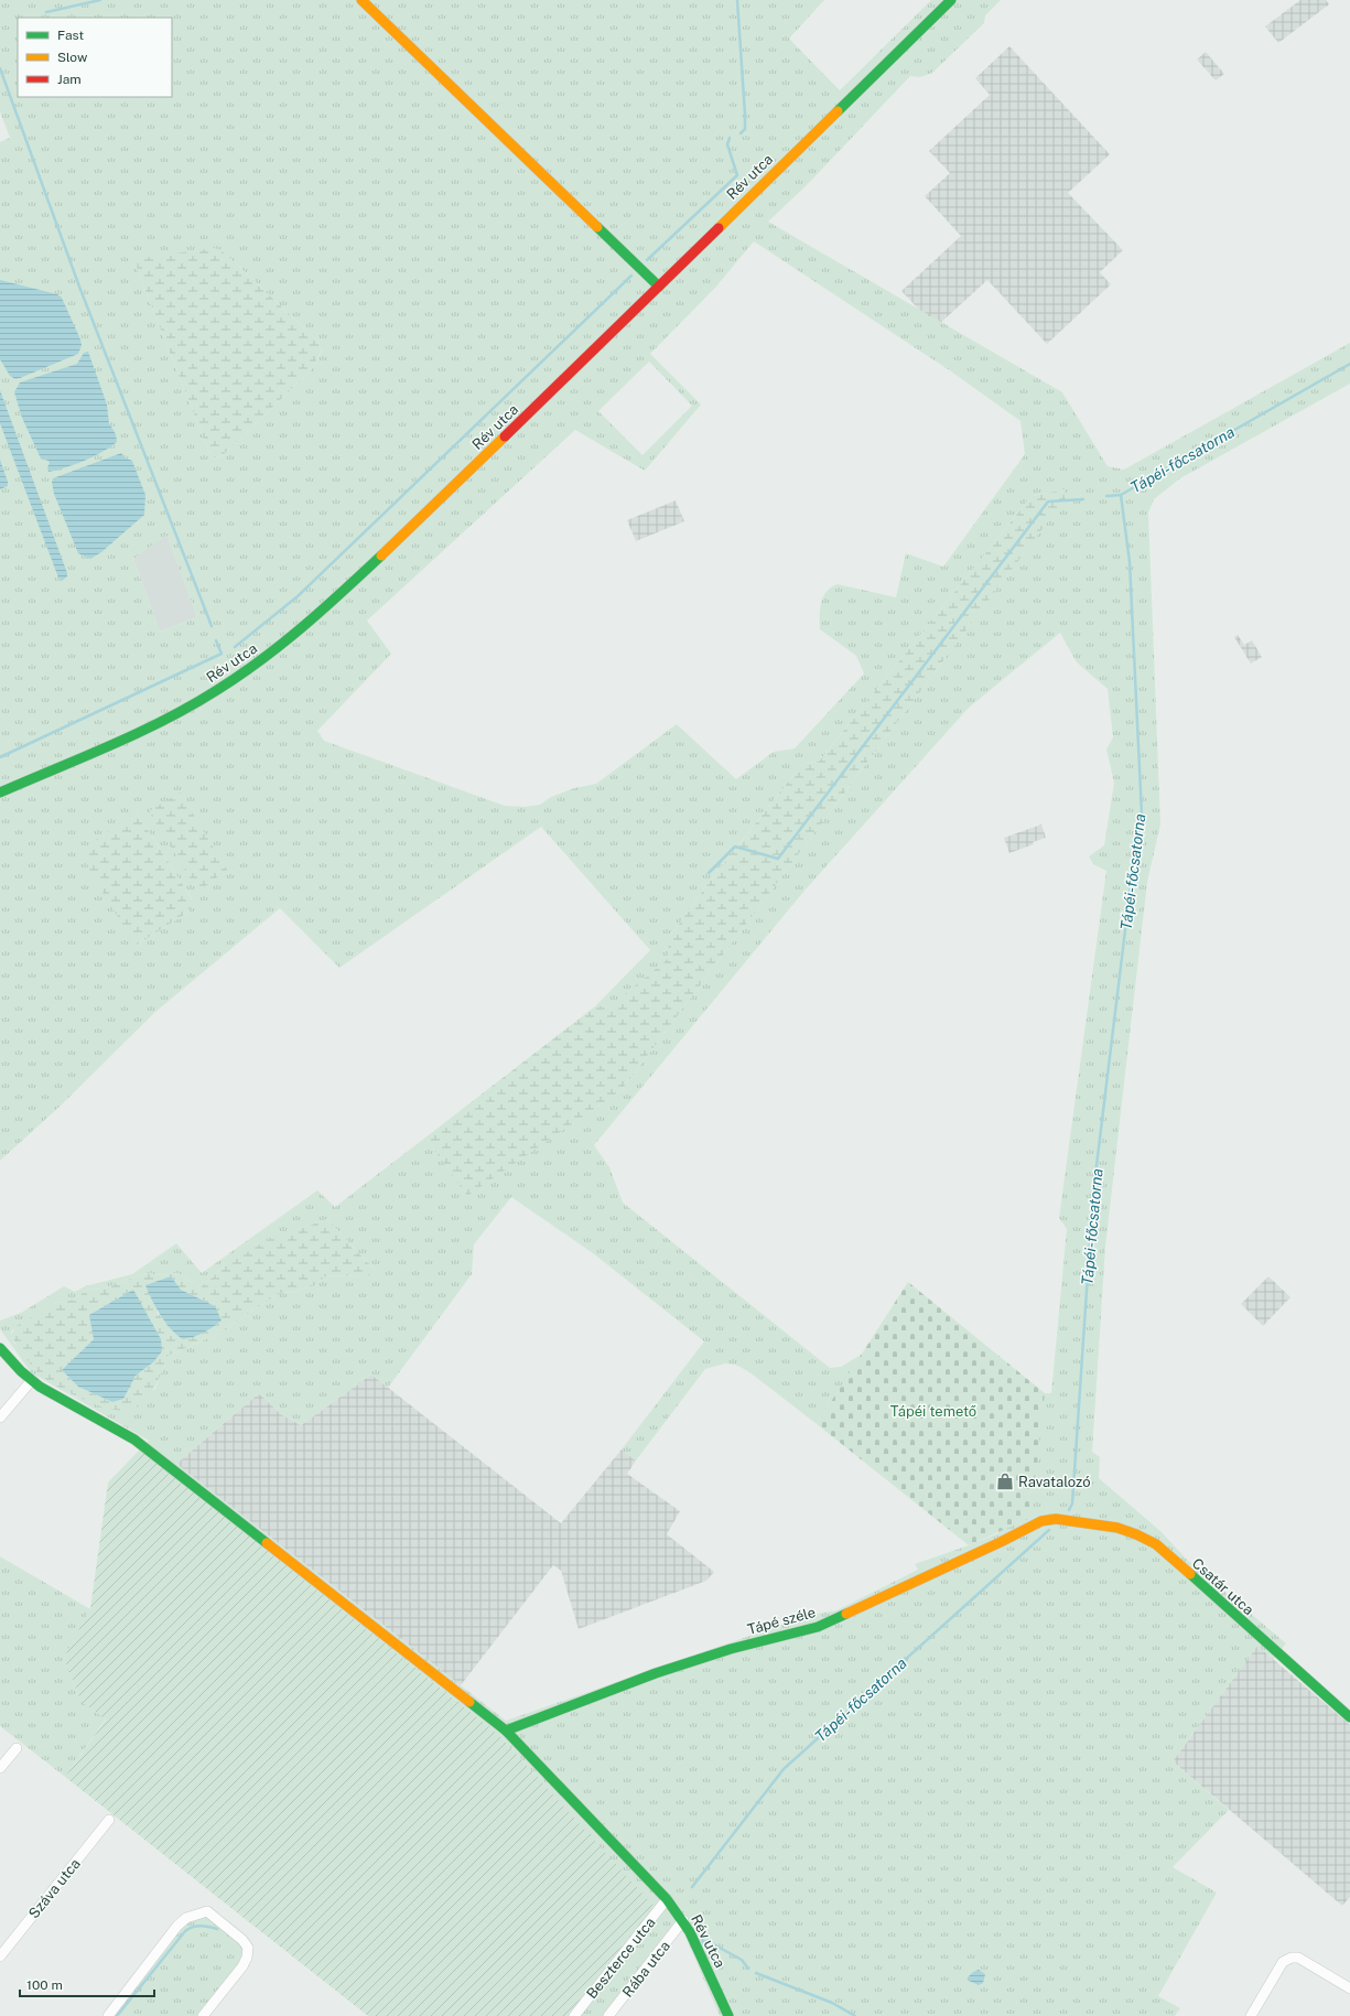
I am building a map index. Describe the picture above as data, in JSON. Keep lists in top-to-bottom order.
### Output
{
  "streets": {
    "street": [
      "Rév utca",
      "Csatár utca",
      "Tápé széle",
      "Száva utca",
      "Beszterce utca",
      "Rába utca"
    ]
  },
  "crossings": [
    ["Rév utca", "Tápé széle"],
    ["Rév utca", "Beszterce utca"],
    ["Rév utca", "Rába utca"],
    ["Csatár utca", "Tápé széle"]
  ],
  "water": ["Tápéi-főcsatorna"],
  "parks": ["Tápéi temető"],
  "places": {
    "shop": ["Ravatalozó"]
  },
  "legend": ["Fast", "Slow", "Jam"],
  "scale_bar": "100 m"
}
